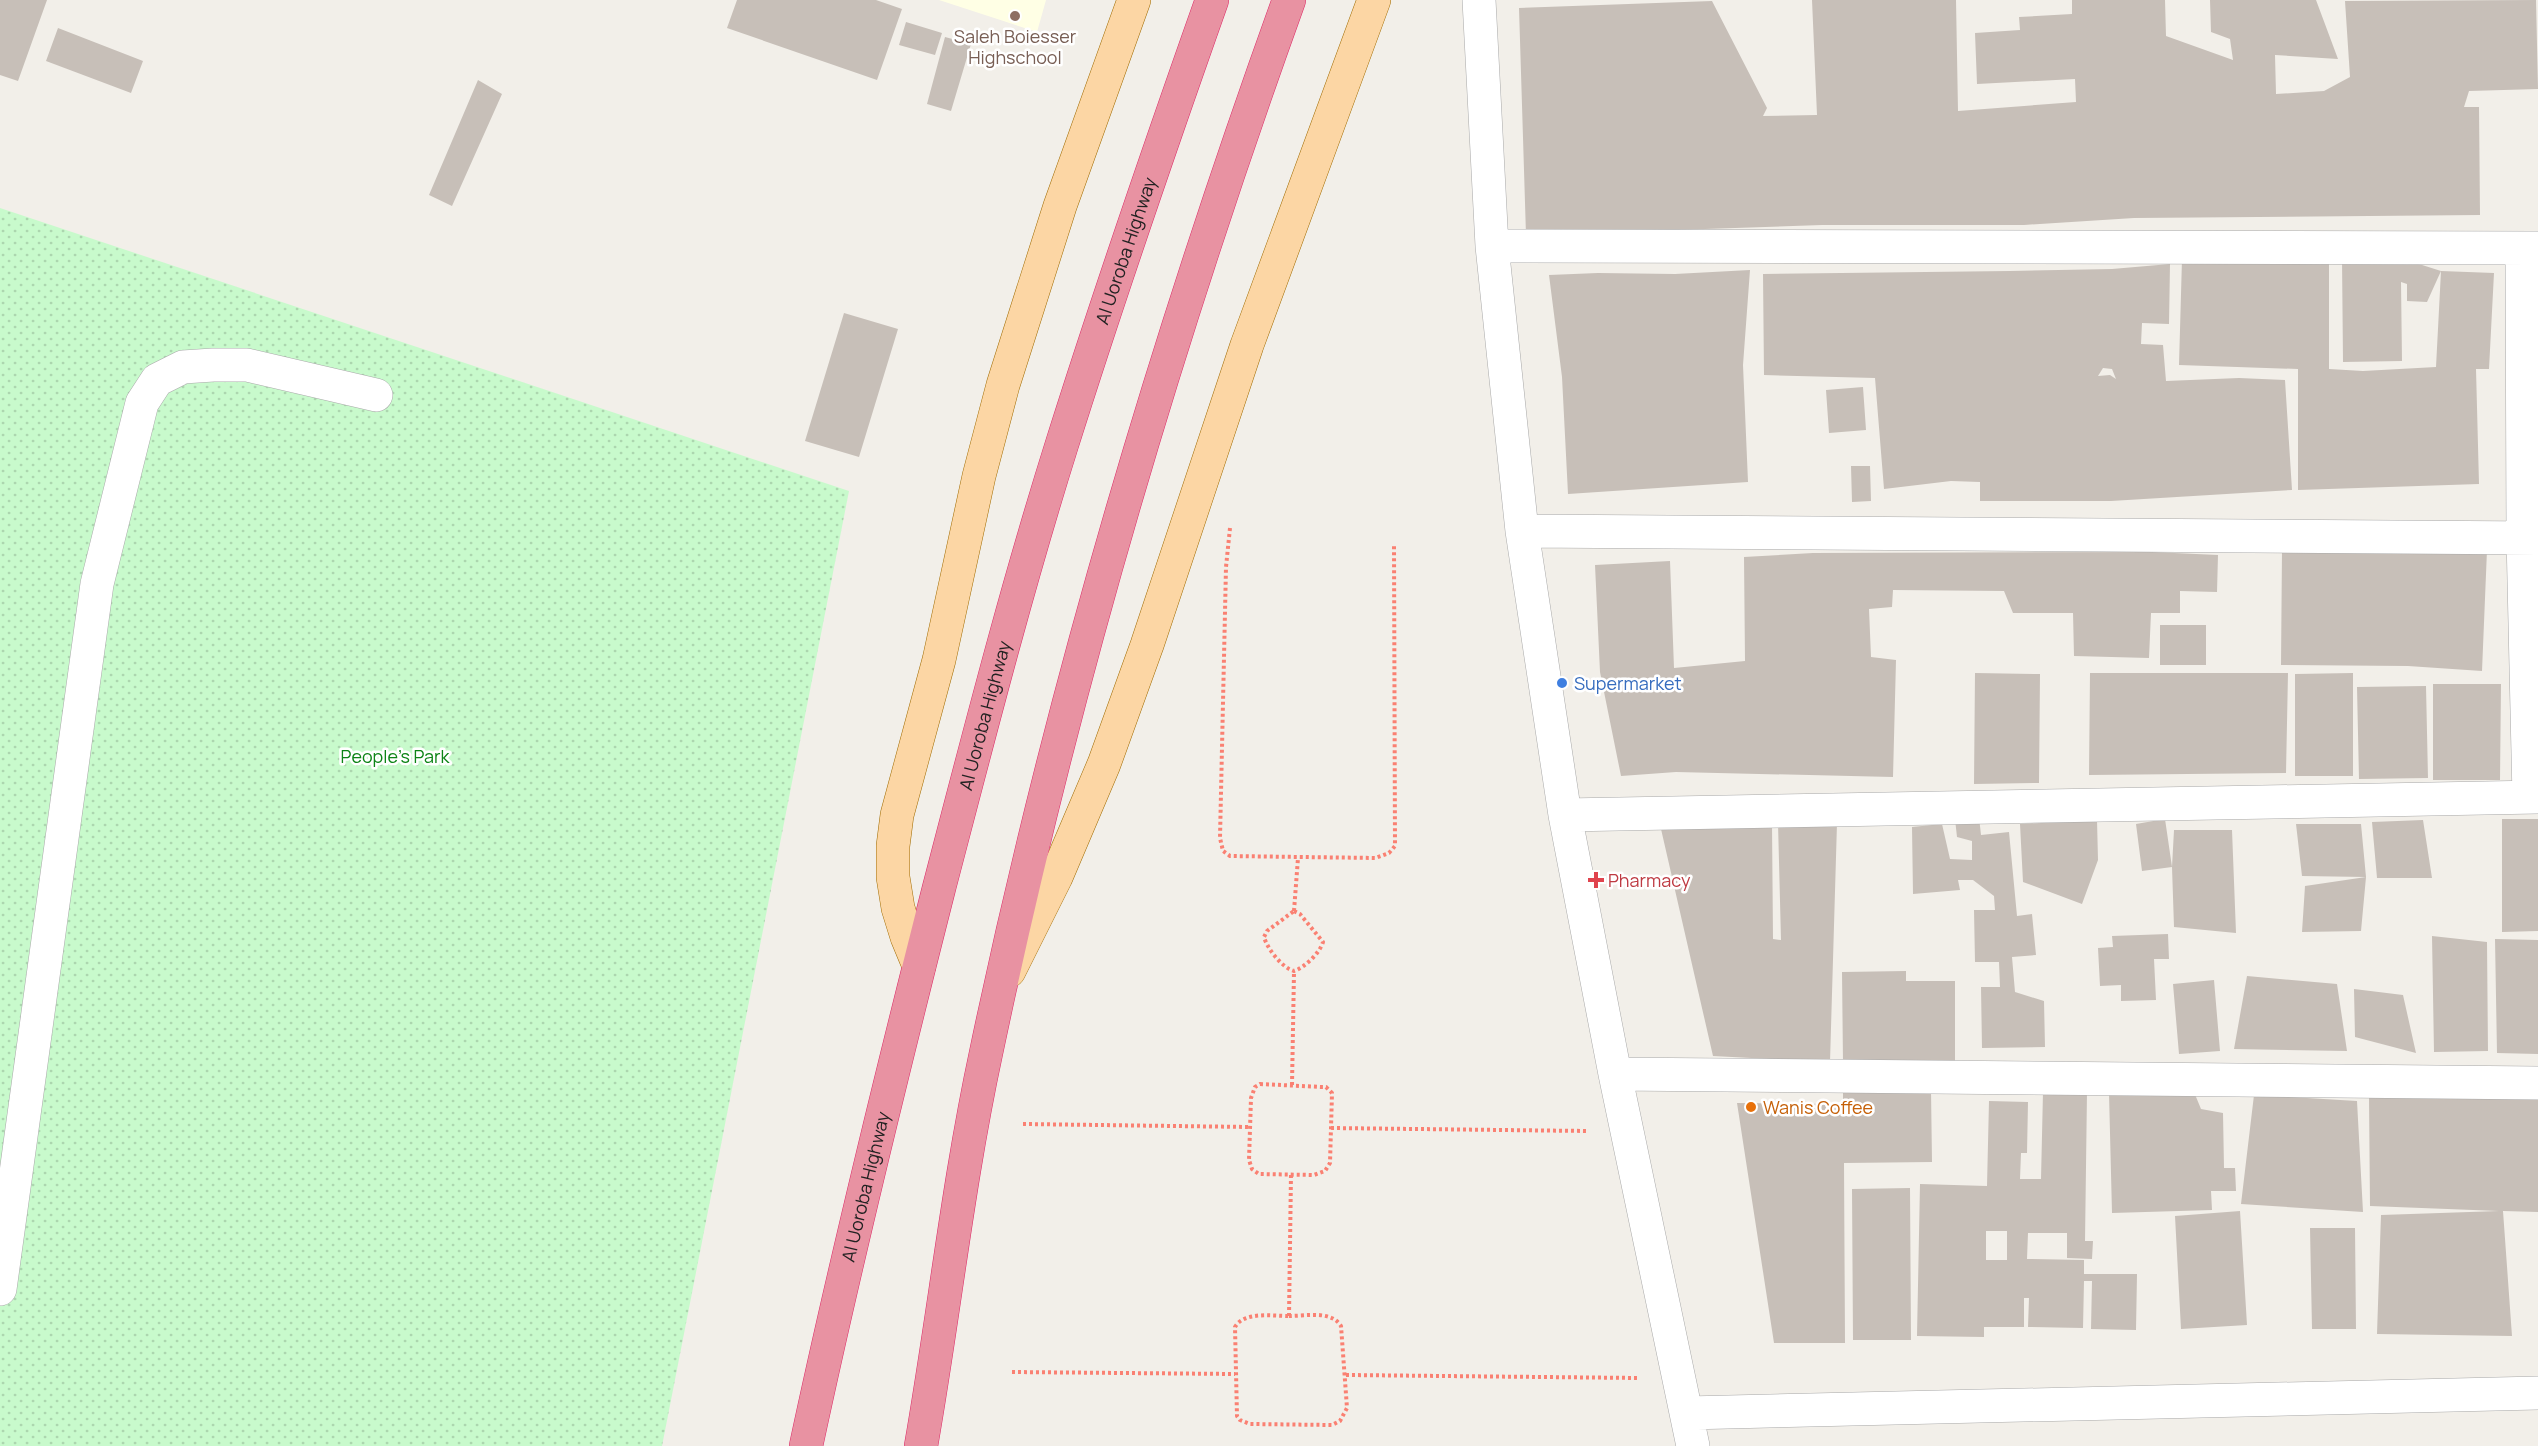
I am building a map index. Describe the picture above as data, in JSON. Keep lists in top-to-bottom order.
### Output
{
  "streets": {
    "highway": ["Al Uoroba Highway"]
  },
  "parks": ["People's Park"],
  "places": {
    "other": ["Saleh Boiesser Highschool", "Supermarket", "Wanis Coffee"],
    "health": ["Pharmacy"]
  }
}
